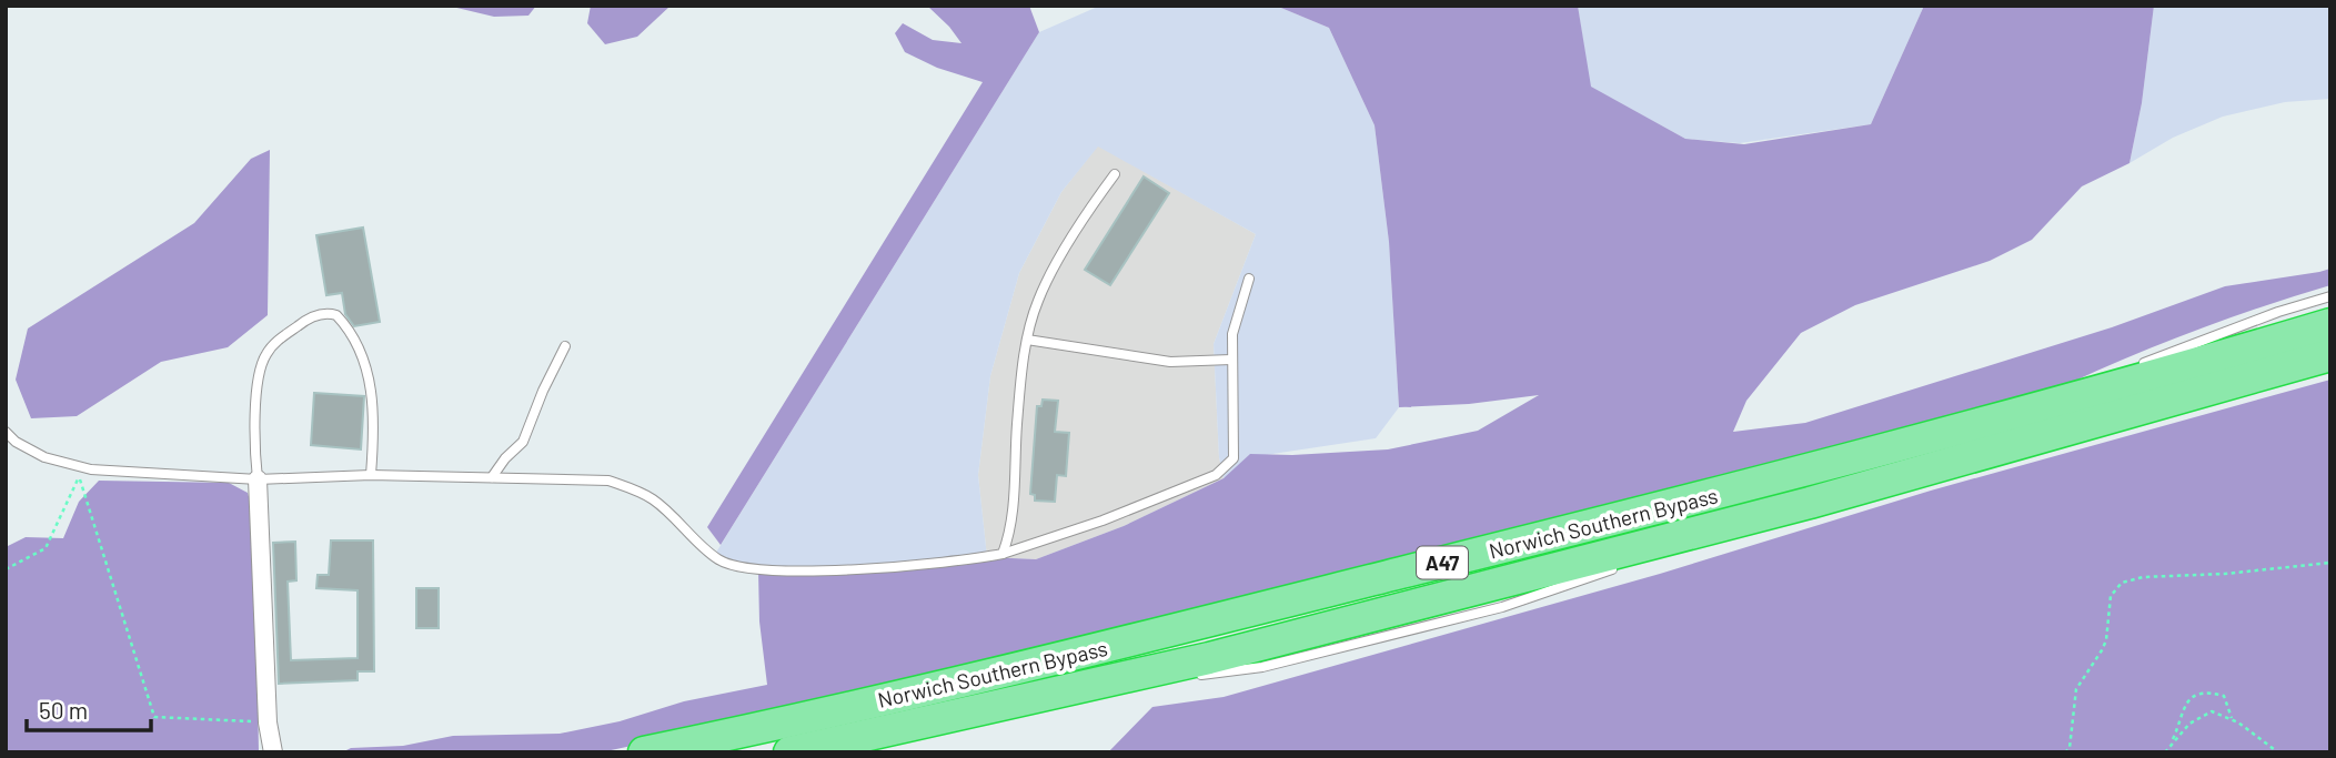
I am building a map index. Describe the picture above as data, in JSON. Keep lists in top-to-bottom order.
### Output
{
  "streets": {
    "highway": ["Norwich Southern Bypass", "A47"]
  },
  "scale_bar": "50 m"
}
